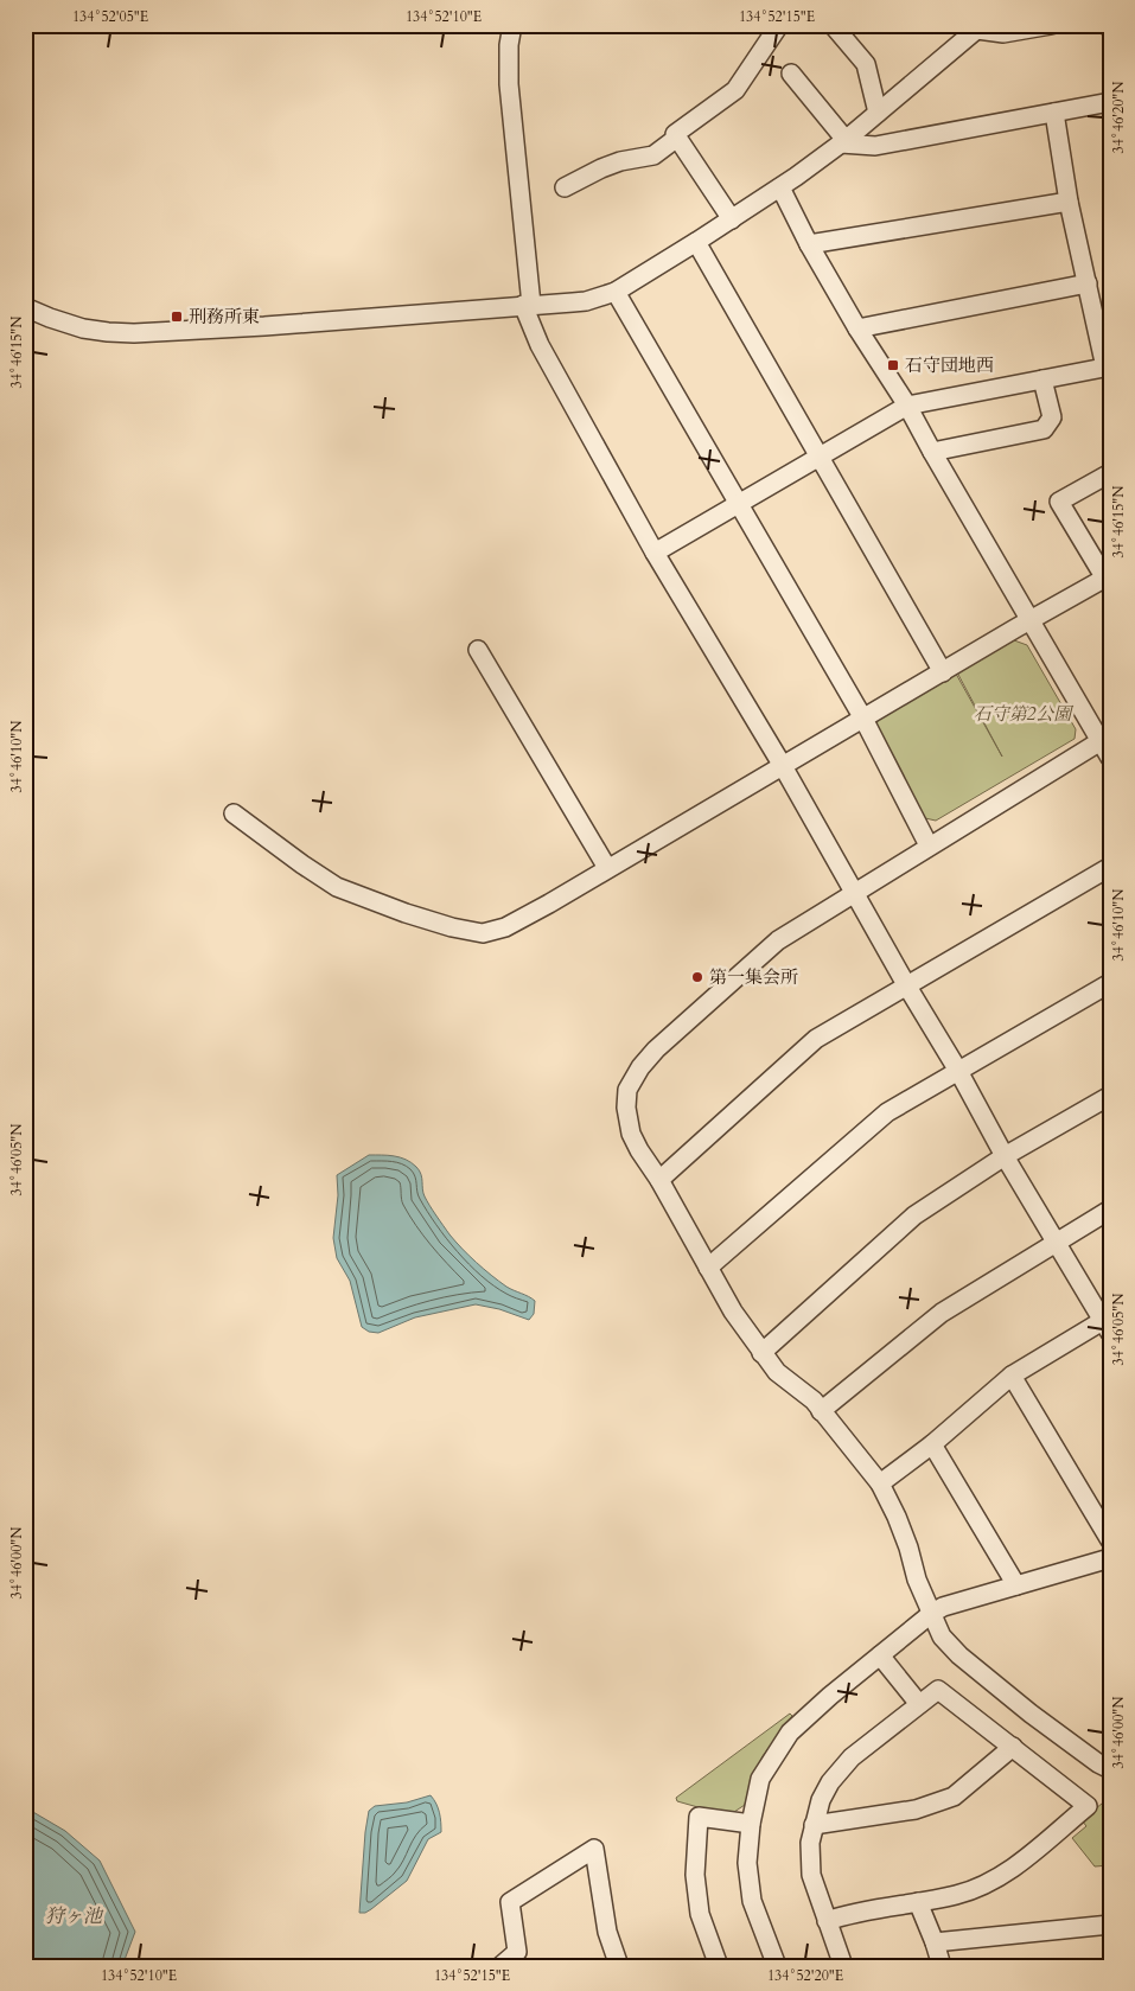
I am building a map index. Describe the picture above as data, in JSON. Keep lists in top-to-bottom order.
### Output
{
  "water": ["狩ヶ池"],
  "parks": ["石守第2公園"],
  "places": {
    "transit": ["刑務所東", "石守団地西"],
    "other": ["第一集会所"]
  },
  "coordinates": [
    "134°52'05\"E",
    "134°52'10\"E",
    "134°52'15\"E",
    "34°46'20\"N",
    "34°46'15\"N",
    "34°46'10\"N",
    "34°46'05\"N",
    "34°46'00\"N",
    "134°52'20\"E"
  ]
}
